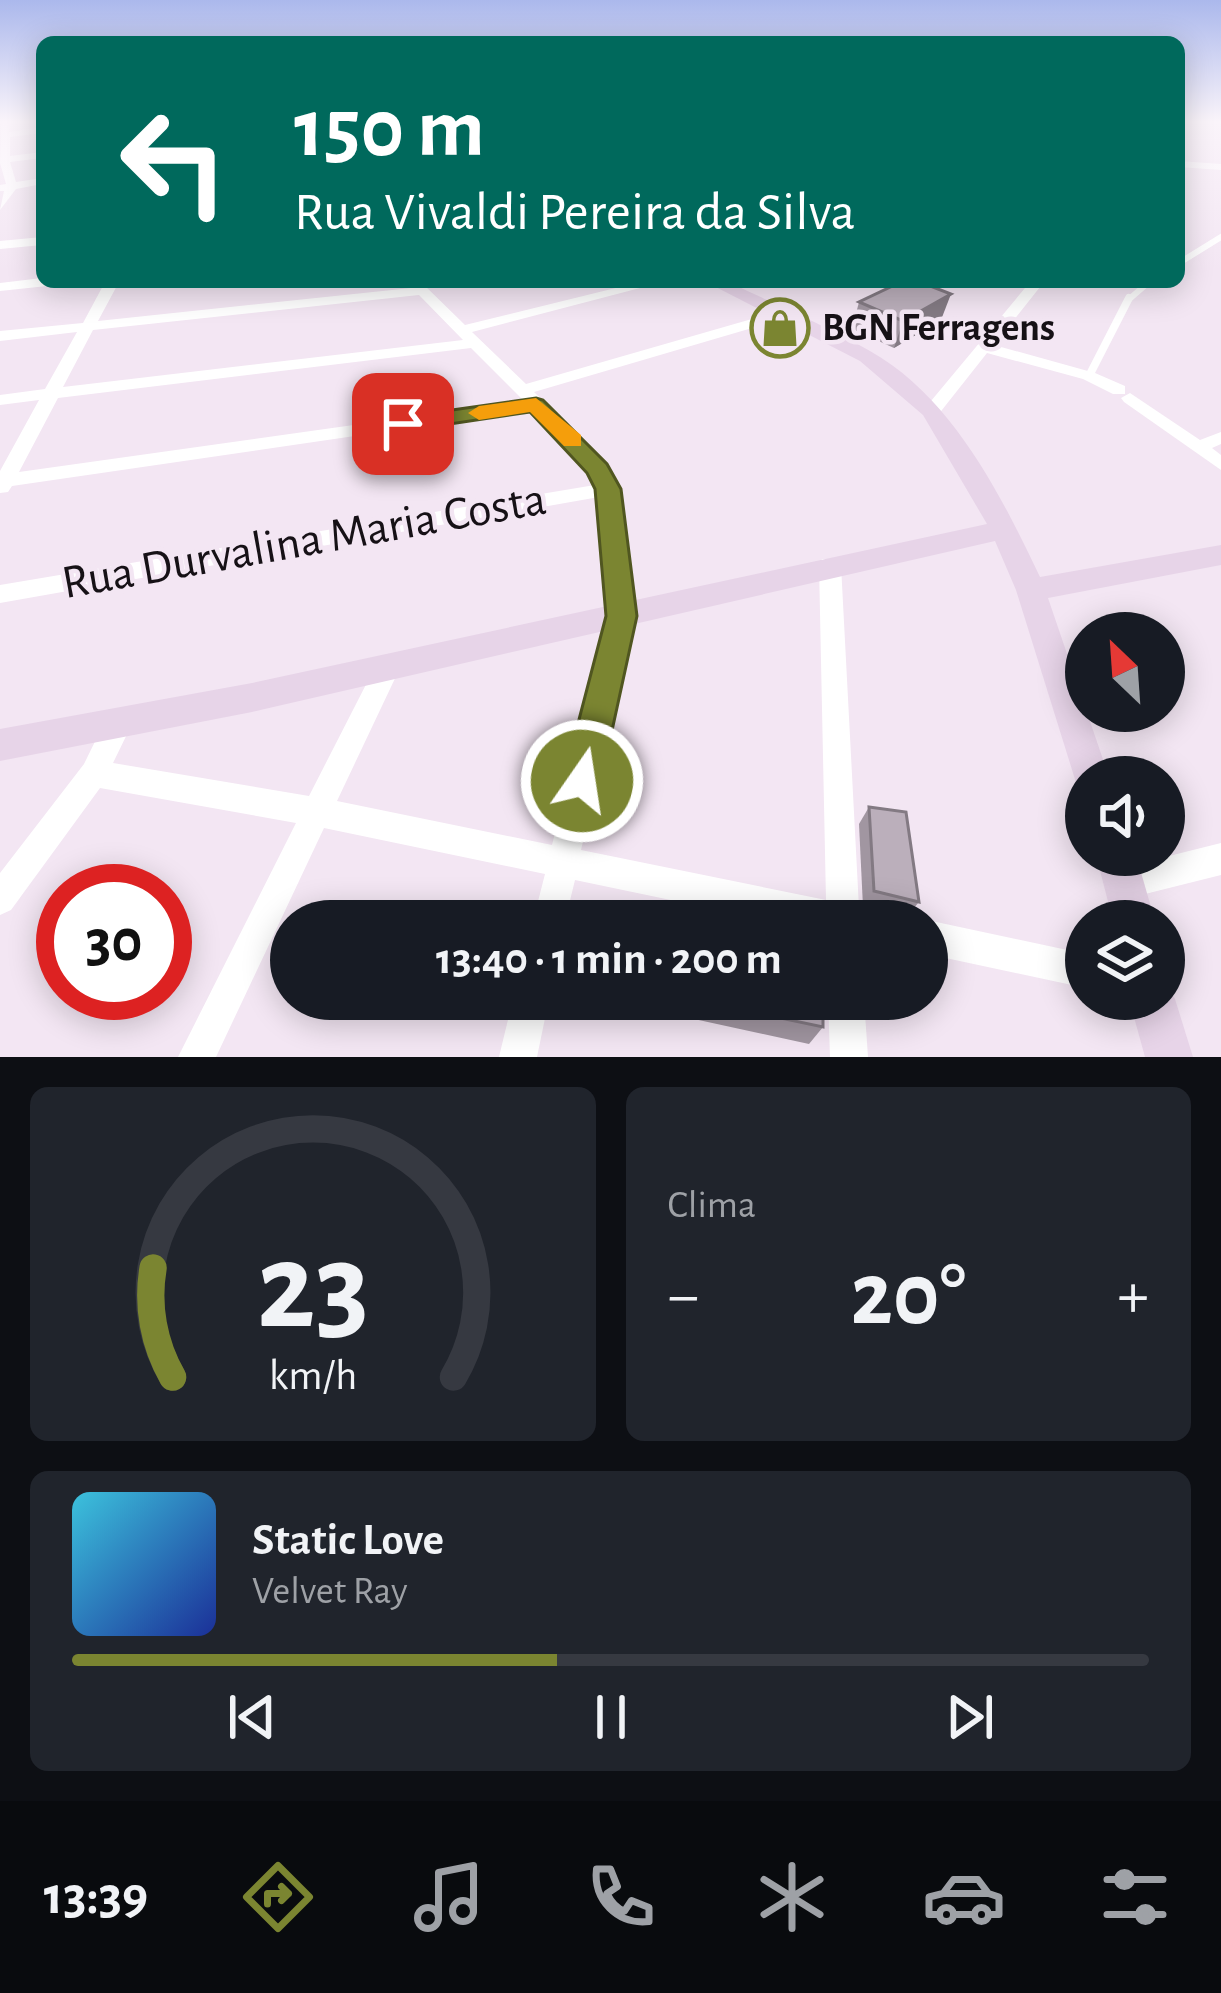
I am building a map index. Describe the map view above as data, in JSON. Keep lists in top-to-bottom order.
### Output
{
  "streets": {
    "street": ["Rua Durvalina Maria Costa"]
  },
  "places": {
    "shop": ["BGN Ferragens"]
  },
  "north": "top left",
  "page": {
    "turn": ["150 m", "Rua Vivaldi Pereira da Silva"],
    "limit": "30",
    "trip": "13:40 · 1 min · 200 m",
    "tile": "Clima",
    "heat": ["−", "20°", "+"],
    "song": ["Static Love", "Velvet Ray"],
    "tabs": "13:39",
    "gauge": ["23", "km/h"]
  }
}
